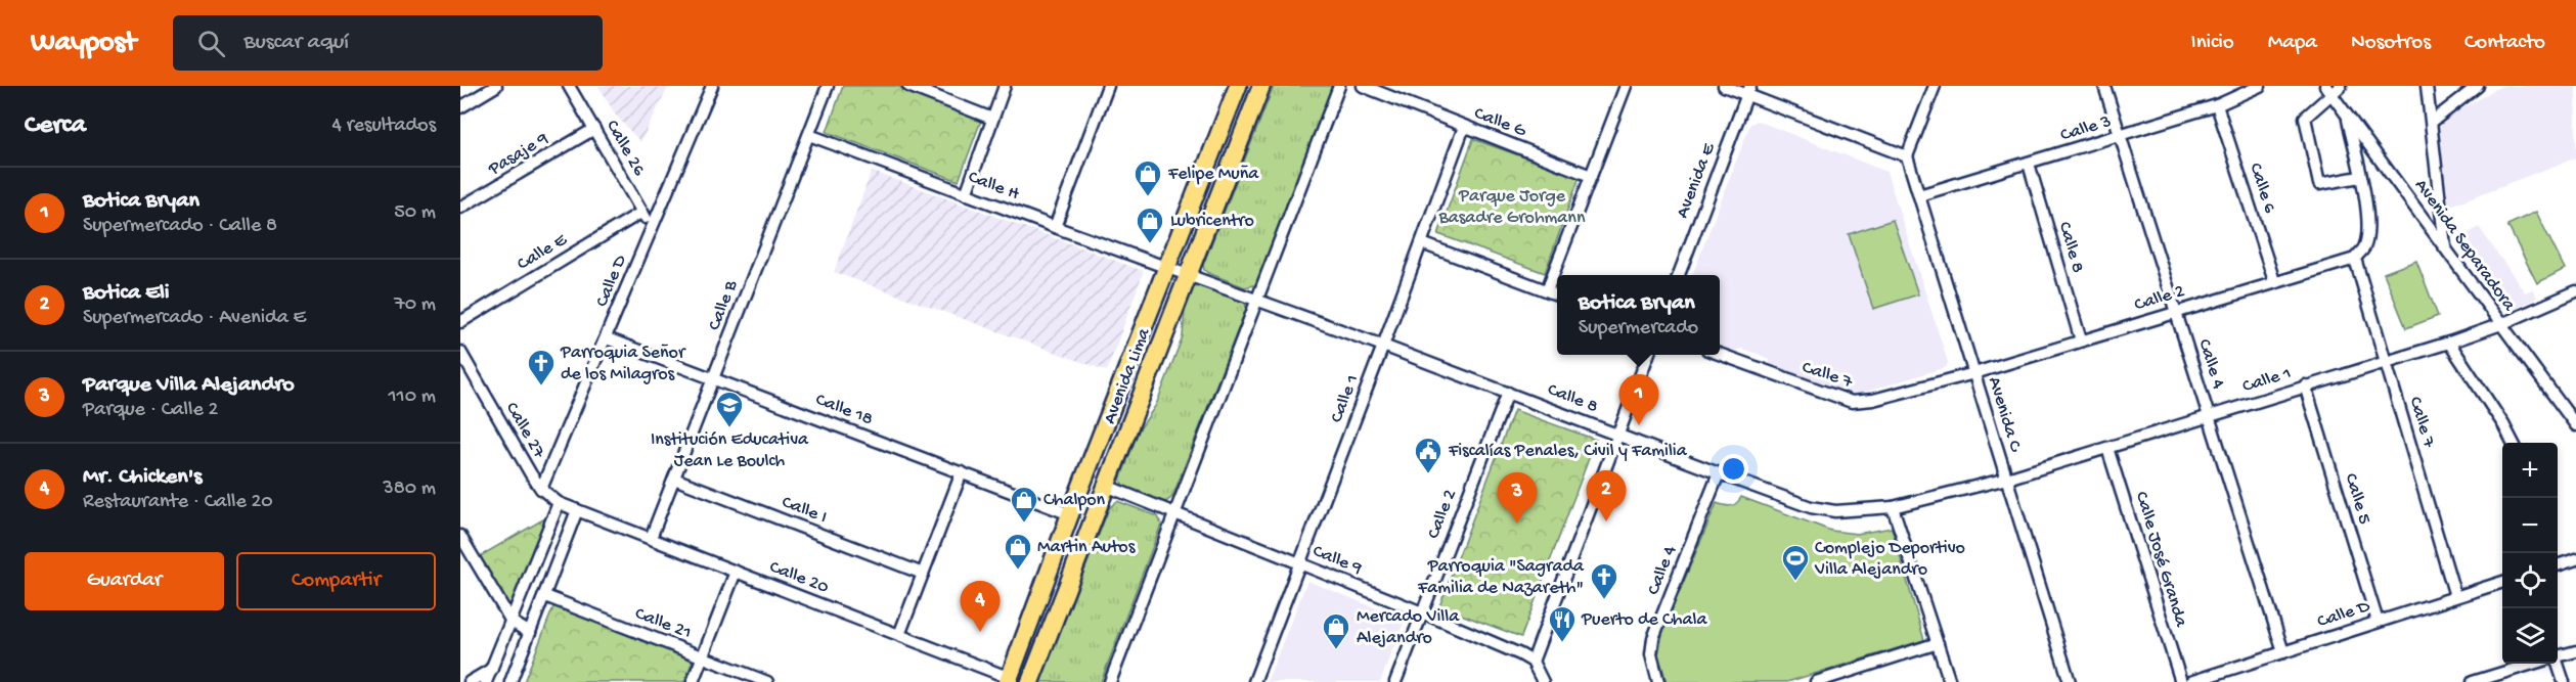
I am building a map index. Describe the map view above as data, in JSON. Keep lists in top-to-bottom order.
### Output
{
  "streets": {
    "main road": ["Avenida Lima"],
    "street": [
      "Calle G",
      "Calle 3",
      "Calle 26",
      "Pasaje 9",
      "Avenida E",
      "Calle H",
      "Calle 6",
      "Avenida Separadora",
      "Calle 8",
      "Calle E",
      "Calle D",
      "Calle 2",
      "Calle B",
      "Calle 4",
      "Calle 7",
      "Calle 1",
      "Calle 18",
      "Avenida C",
      "Calle 27",
      "Calle 5",
      "Calle I",
      "Calle José Granda",
      "Calle 9",
      "Calle 20",
      "Calle 21"
    ]
  },
  "crossings": [
    ["Calle G", "Calle 1"],
    ["Calle 3", "Calle 6"],
    ["Calle 3", "Calle 8"],
    ["Calle 3", "Calle 4"],
    ["Calle 3", "Avenida C"],
    ["Calle 26", "Pasaje 9"],
    ["Calle 26", "Calle E"],
    ["Calle 26", "Calle D"],
    ["Calle H", "Calle 8"],
    ["Calle H", "Calle B"],
    ["Calle H", "Avenida Lima"],
    ["Calle 6", "Calle 2"],
    ["Avenida Separadora", "Calle 1"],
    ["Calle 8", "Calle 2"],
    ["Calle 8", "Calle 4"],
    ["Calle 8", "Avenida Lima"],
    ["Calle 8", "Calle 1"],
    ["Calle 8", "Avenida C"],
    ["Calle D", "Calle 4"],
    ["Calle D", "Calle 7"],
    ["Calle D", "Calle 18"],
    ["Calle D", "Calle 27"],
    ["Calle D", "Calle 5"],
    ["Calle 2", "Calle 4"],
    ["Calle 2", "Calle 7"],
    ["Calle 2", "Avenida C"],
    ["Calle 2", "Calle 9"],
    ["Calle B", "Calle 18"],
    ["Calle B", "Calle I"],
    ["Calle B", "Calle 20"],
    ["Calle 4", "Calle 1"],
    ["Calle 7", "Calle 1"],
    ["Calle 7", "Avenida C"],
    ["Avenida Lima", "Calle 18"],
    ["Avenida Lima", "Calle 9"],
    ["Avenida Lima", "Calle 20"],
    ["Calle 1", "Avenida C"],
    ["Calle 1", "Calle 5"],
    ["Calle 1", "Calle José Granda"],
    ["Calle 1", "Calle 9"],
    ["Calle 27", "Calle 20"]
  ],
  "parks": ["Parque Jorge Basadre Grohmann"],
  "places": {
    "shop": [
      "Felipe Muña",
      "Lubricentro",
      "Chalpon",
      "Martin Autos",
      "Mercado Villa Alejandro"
    ],
    "church": ["Parroquia Señor de los Milagros", "Parroquia \"Sagrada Familia de Nazareth\""],
    "school or university": ["Institución Educativa Jean Le Boulch"],
    "public building": ["Fiscalías Penales, Civil y Familia"],
    "sports": ["Complejo Deportivo Villa Alejandro"],
    "restaurant": ["Puerto de Chala"]
  },
  "page": {
    "header": "Waypost",
    "search": "Buscar aquí",
    "nav": [
      "Inicio",
      "Mapa",
      "Nosotros",
      "Contacto"
    ],
    "heading": ["Cerca", "4 resultados"],
    "list": [
      {
        "mark": "1",
        "name": "Botica Bryan",
        "note": "Supermercado · Calle 8",
        "value": "50 m"
      },
      {
        "mark": "2",
        "name": "Botica Eli",
        "note": "Supermercado · Avenida E",
        "value": "70 m"
      },
      {
        "mark": "3",
        "name": "Parque Villa Alejandro",
        "note": "Parque · Calle 2",
        "value": "110 m"
      },
      {
        "mark": "4",
        "name": "Mr. Chicken's",
        "note": "Restaurante · Calle 20",
        "value": "380 m"
      }
    ],
    "popup": ["Botica Bryan", "Supermercado"],
    "pins": [
      "1",
      "2",
      "3",
      "4"
    ],
    "map_buttons": ["+", "−"],
    "buttons": ["Guardar", "Compartir"]
  }
}
